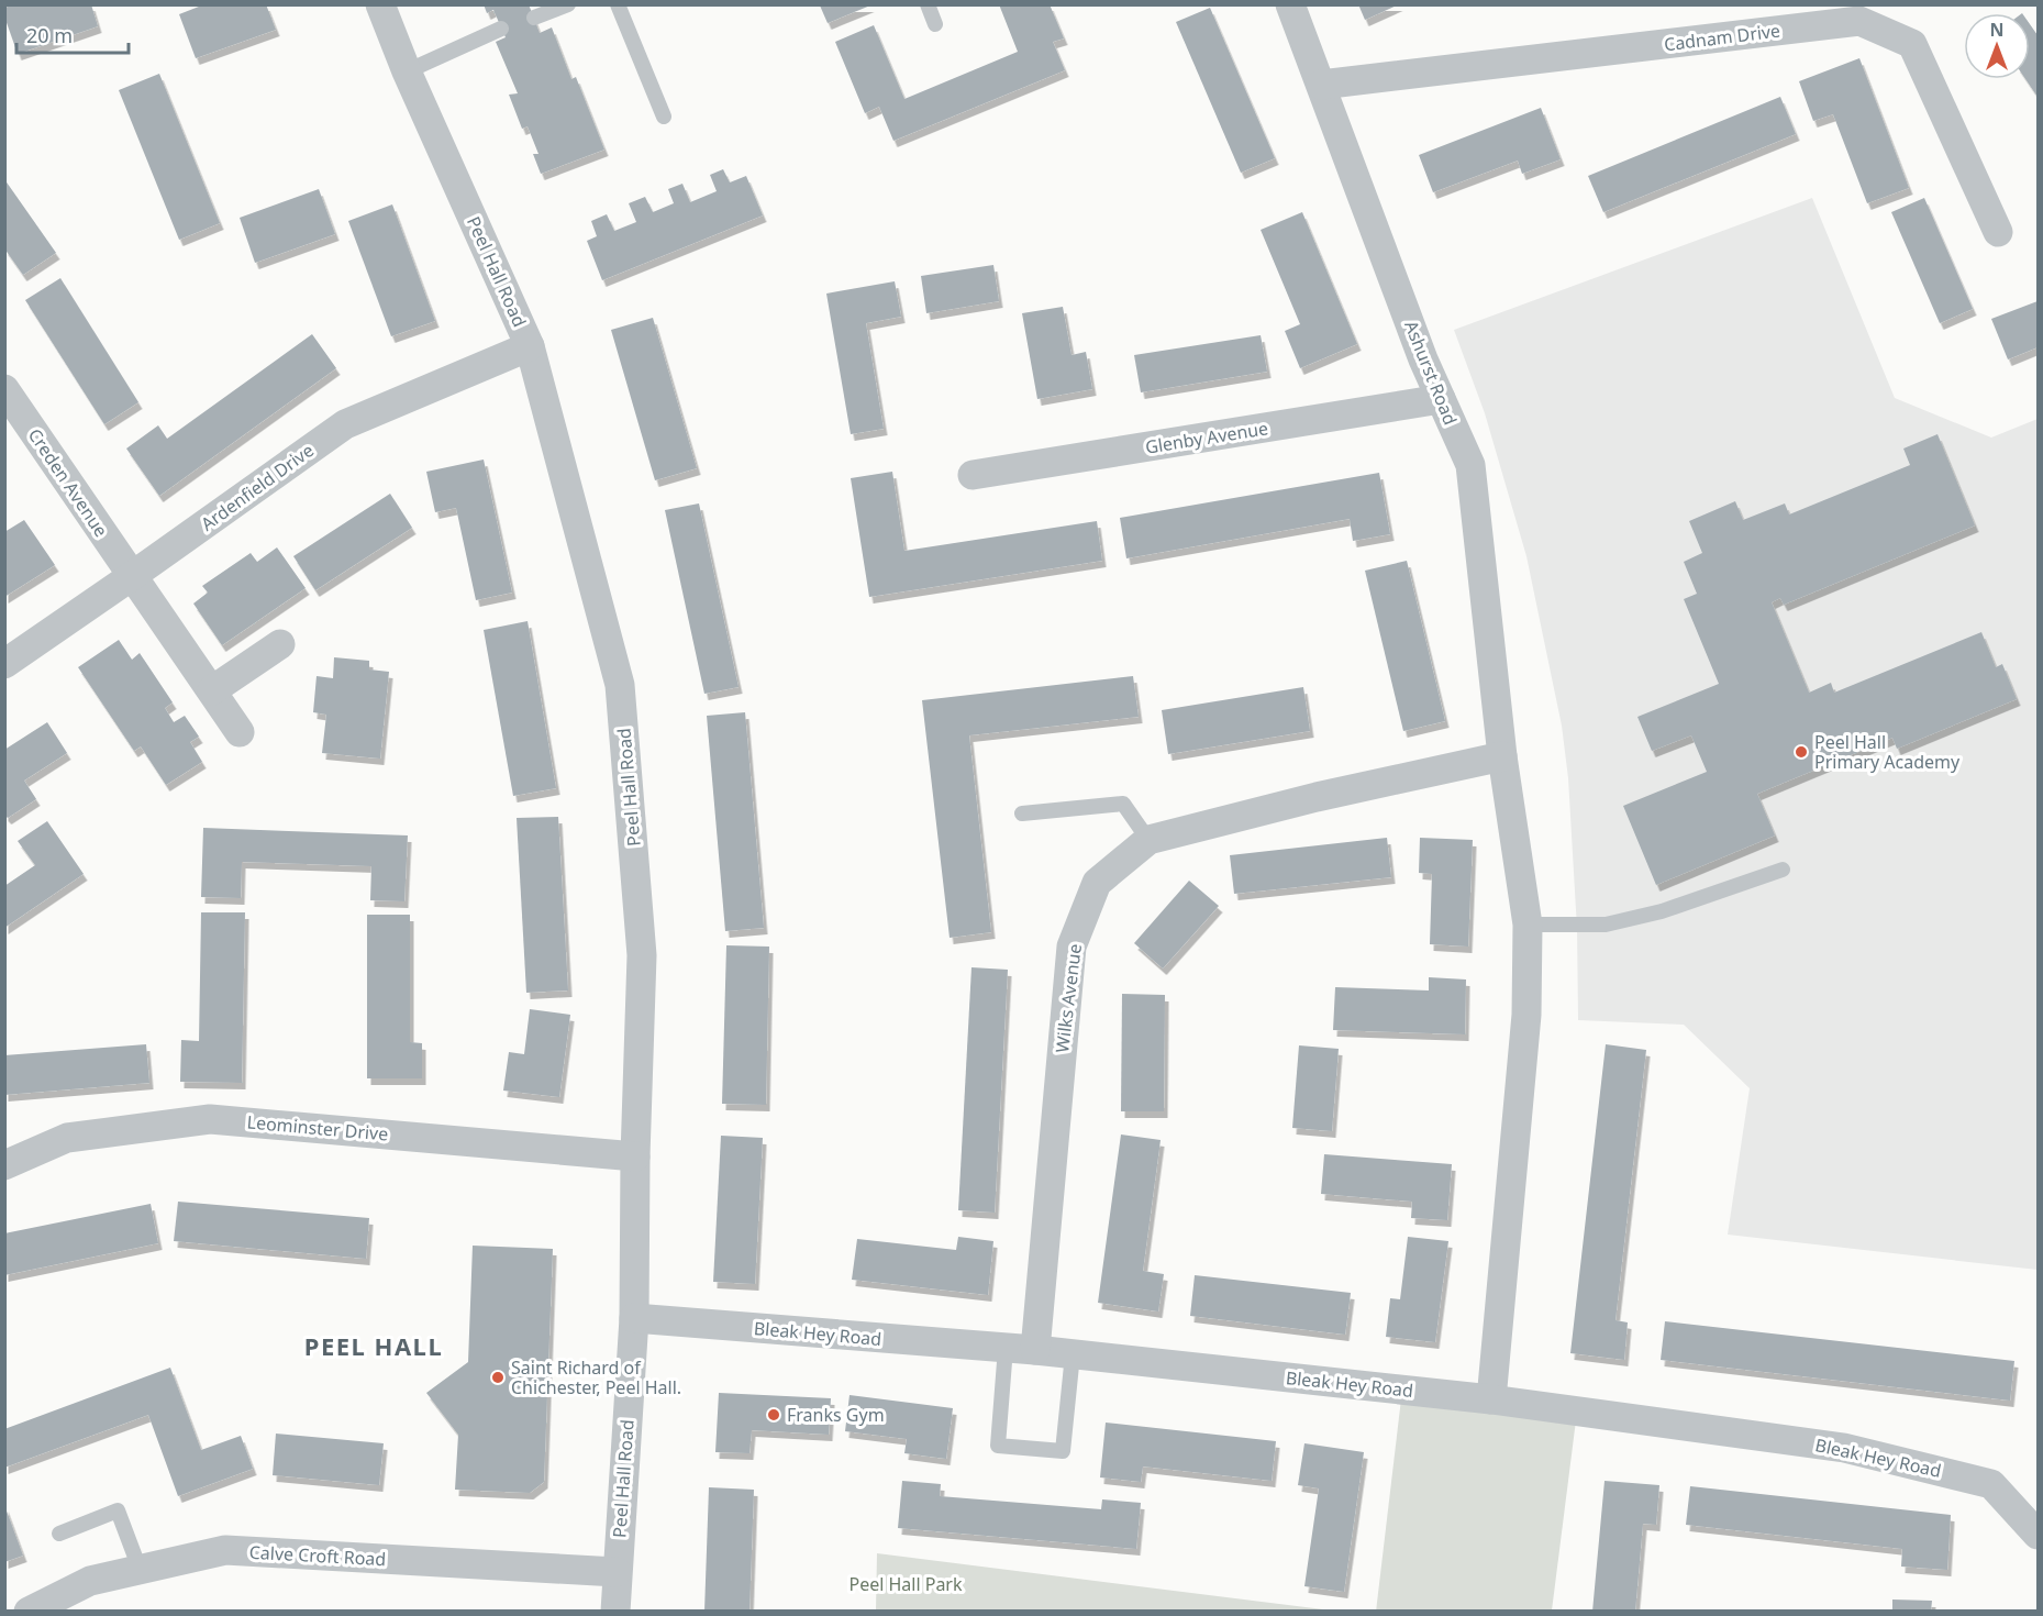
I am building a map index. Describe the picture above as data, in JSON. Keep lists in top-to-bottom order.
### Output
{
  "streets": {
    "street": [
      "Cadnam Drive",
      "Peel Hall Road",
      "Ashurst Road",
      "Glenby Avenue",
      "Creden Avenue",
      "Ardenfield Drive",
      "Wilks Avenue",
      "Leominster Drive",
      "Bleak Hey Road",
      "Calve Croft Road"
    ]
  },
  "crossings": [
    ["Cadnam Drive", "Ashurst Road"],
    ["Peel Hall Road", "Ardenfield Drive"],
    ["Peel Hall Road", "Leominster Drive"],
    ["Peel Hall Road", "Bleak Hey Road"],
    ["Peel Hall Road", "Calve Croft Road"],
    ["Ashurst Road", "Glenby Avenue"],
    ["Ashurst Road", "Wilks Avenue"],
    ["Ashurst Road", "Bleak Hey Road"],
    ["Creden Avenue", "Ardenfield Drive"],
    ["Wilks Avenue", "Bleak Hey Road"]
  ],
  "districts": ["PEEL HALL"],
  "parks": ["Peel Hall Park"],
  "places": ["Peel Hall Primary Academy", "Saint Richard of Chichester, Peel Hall.", "Franks Gym"],
  "scale_bar": "20 m",
  "north": "top"
}
